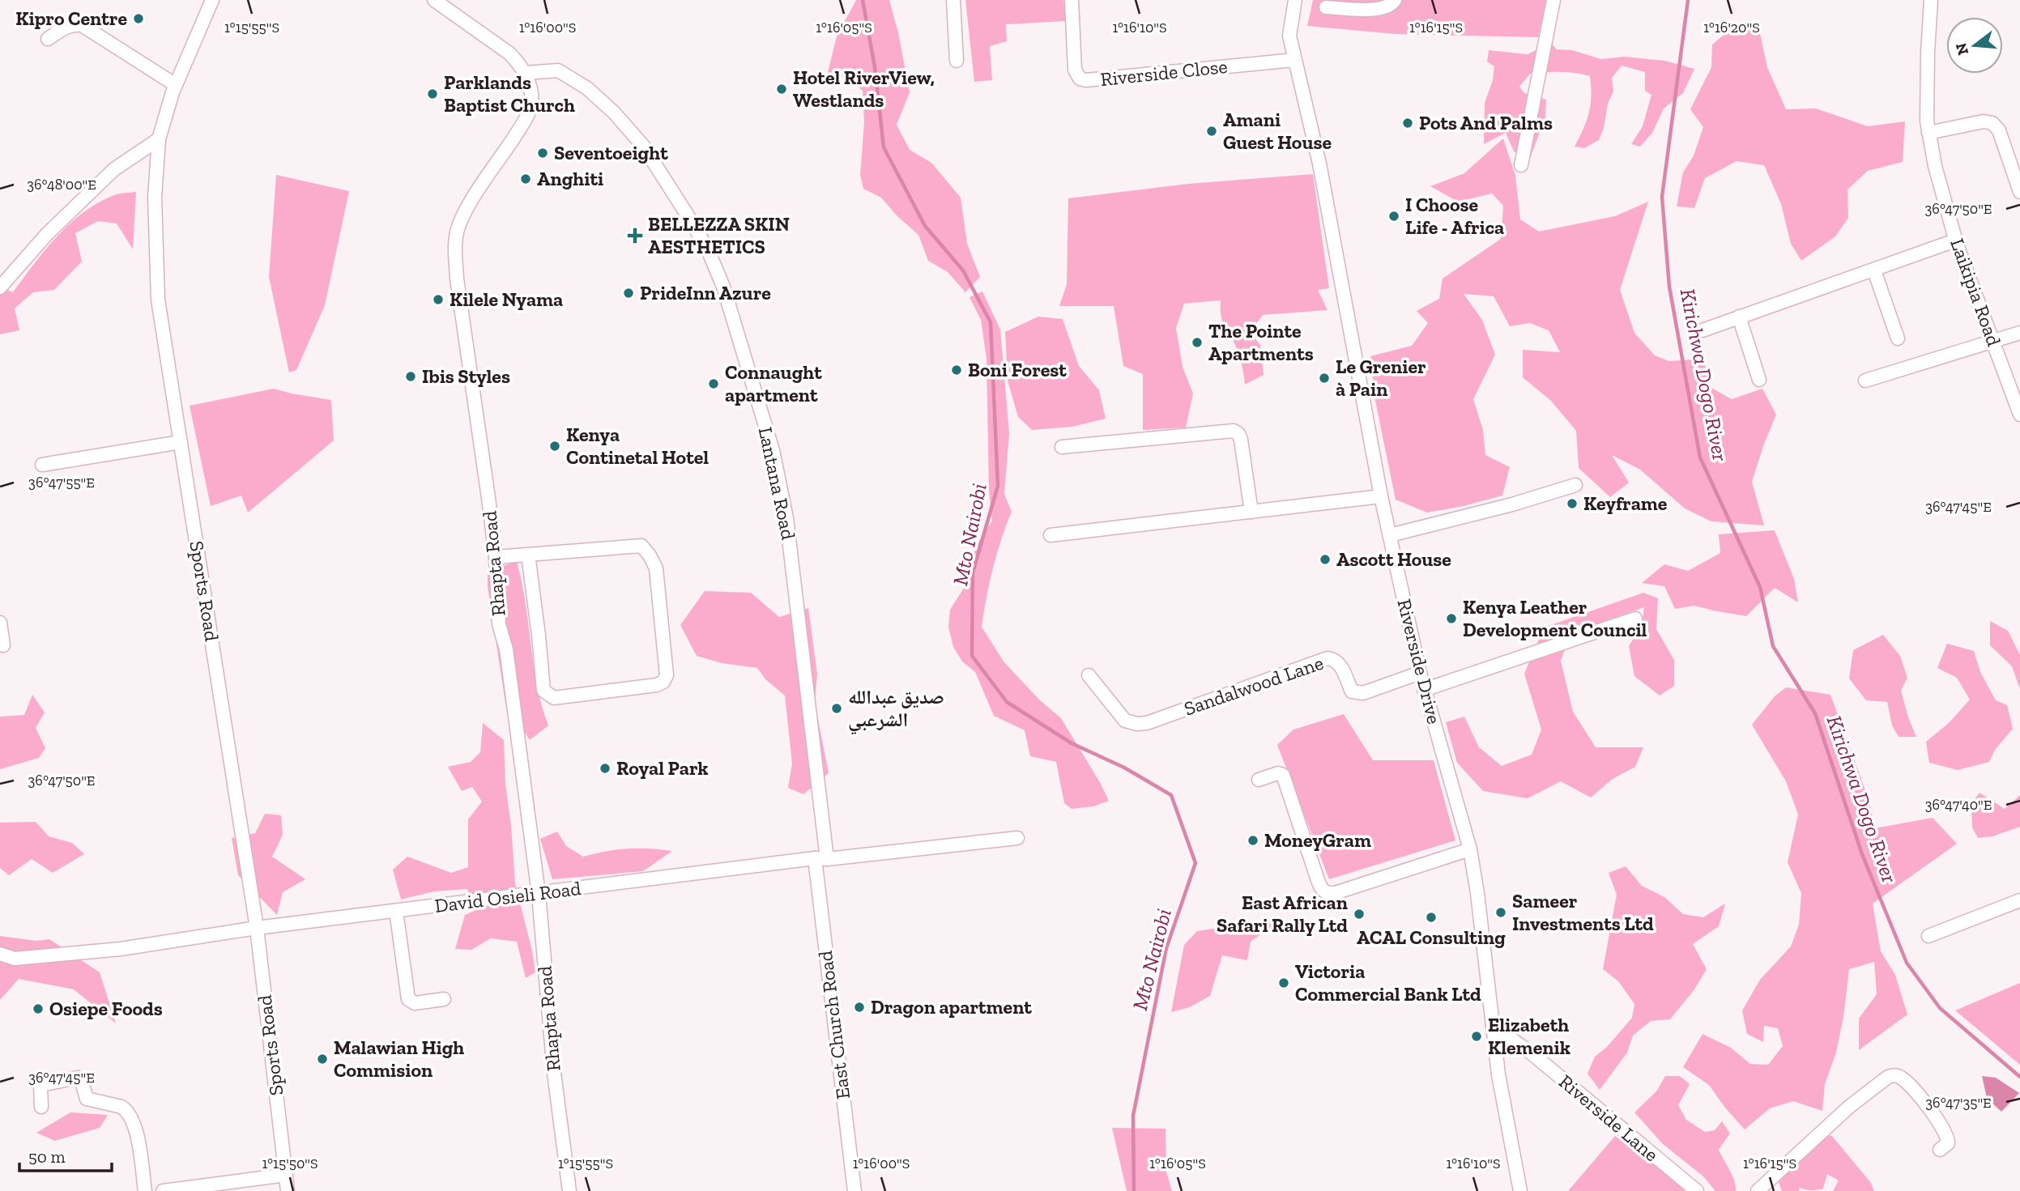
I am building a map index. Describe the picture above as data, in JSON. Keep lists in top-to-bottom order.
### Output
{
  "streets": {
    "street": [
      "Riverside Close",
      "Laikipia Road",
      "Lantana Road",
      "Rhapta Road",
      "Sports Road",
      "Riverside Drive",
      "Sandalwood Lane",
      "David Osieli Road",
      "East Church Road",
      "Riverside Lane"
    ]
  },
  "crossings": [
    ["Riverside Close", "Riverside Drive"],
    ["Lantana Road", "Rhapta Road"],
    ["Lantana Road", "David Osieli Road"],
    ["Lantana Road", "East Church Road"],
    ["Rhapta Road", "David Osieli Road"],
    ["Sports Road", "David Osieli Road"],
    ["Riverside Drive", "Sandalwood Lane"],
    ["Riverside Drive", "Riverside Lane"],
    ["David Osieli Road", "East Church Road"]
  ],
  "water": ["Kirichwa Dogo River", "Mto Nairobi"],
  "places": {
    "other": [
      "Kipro Centre",
      "Hotel RiverView, Westlands",
      "Parklands Baptist Church",
      "Pots And Palms",
      "Amani Guest House",
      "Seventoeight",
      "Anghiti",
      "I Choose Life - Africa",
      "PrideInn Azure",
      "Kilele Nyama",
      "The Pointe Apartments",
      "Boni Forest",
      "Ibis Styles",
      "Le Grenier à Pain",
      "Connaught apartment",
      "Kenya Continetal Hotel",
      "Keyframe",
      "Ascott House",
      "Kenya Leather Development Council",
      "صديق عبدالله الشرعبي",
      "Royal Park",
      "MoneyGram",
      "Sameer Investments Ltd",
      "East African Safari Rally Ltd",
      "ACAL Consulting",
      "Victoria Commercial Bank Ltd",
      "Dragon apartment",
      "Osiepe Foods",
      "Elizabeth Klemenik",
      "Malawian High Commision"
    ],
    "health": ["BELLEZZA SKIN AESTHETICS"]
  },
  "scale_bar": "50 m",
  "north": "left",
  "coordinates": [
    "1°15'55\"S",
    "1°16'00\"S",
    "1°16'05\"S",
    "1°16'10\"S",
    "1°16'15\"S",
    "1°16'20\"S",
    "36°48'00\"E",
    "36°47'50\"E",
    "36°47'55\"E",
    "36°47'45\"E",
    "36°47'40\"E",
    "36°47'35\"E",
    "1°15'50\"S"
  ]
}
